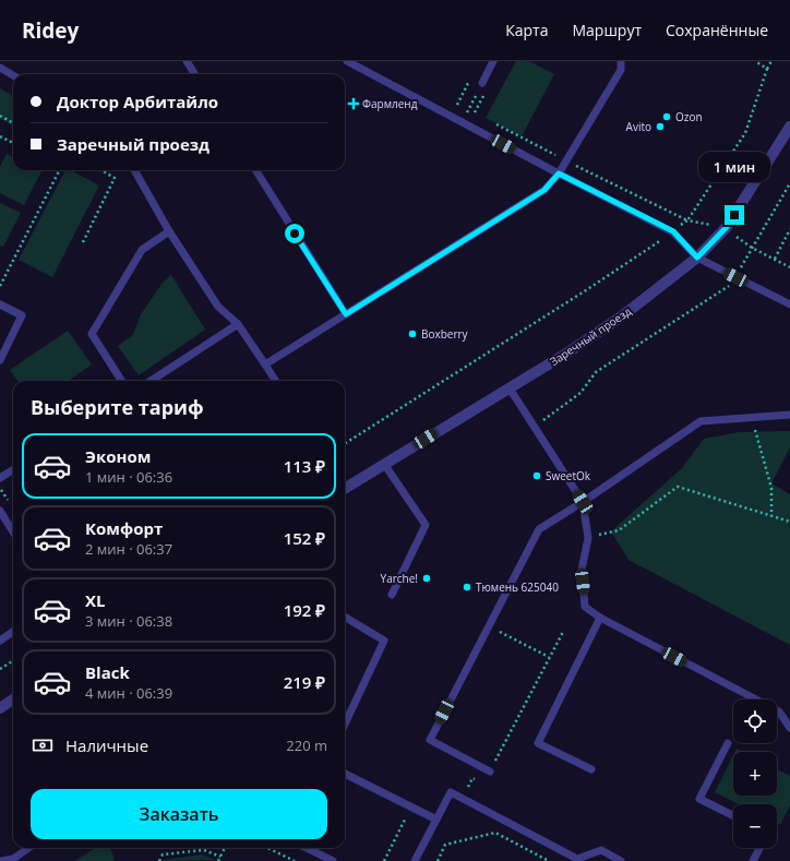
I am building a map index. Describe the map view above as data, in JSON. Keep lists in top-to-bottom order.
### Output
{
  "streets": {
    "street": ["Заречный проезд"]
  },
  "places": {
    "health": ["Фармленд"],
    "other": [
      "Ozon",
      "Avito",
      "Boxberry",
      "SweetOk",
      "Yarche!",
      "Тюмень 625040"
    ]
  },
  "page": {
    "header": "Ridey",
    "nav": ["Карта", "Маршрут", "Сохранённые"],
    "banner": ["Доктор Арбитайло", "Заречный проезд"],
    "bubble": "1 мин",
    "heading": "Выберите тариф",
    "list": [
      {
        "name": "Эконом",
        "note": "1 мин · 06:36",
        "value": "113 ₽"
      },
      {
        "name": "Комфорт",
        "note": "2 мин · 06:37",
        "value": "152 ₽"
      },
      {
        "name": "XL",
        "note": "3 мин · 06:38",
        "value": "192 ₽"
      },
      {
        "name": "Black",
        "note": "4 мин · 06:39",
        "value": "219 ₽"
      }
    ],
    "map_buttons": ["+", "−"],
    "pay": ["Наличные", "220 m"],
    "buttons": "Заказать"
  }
}
